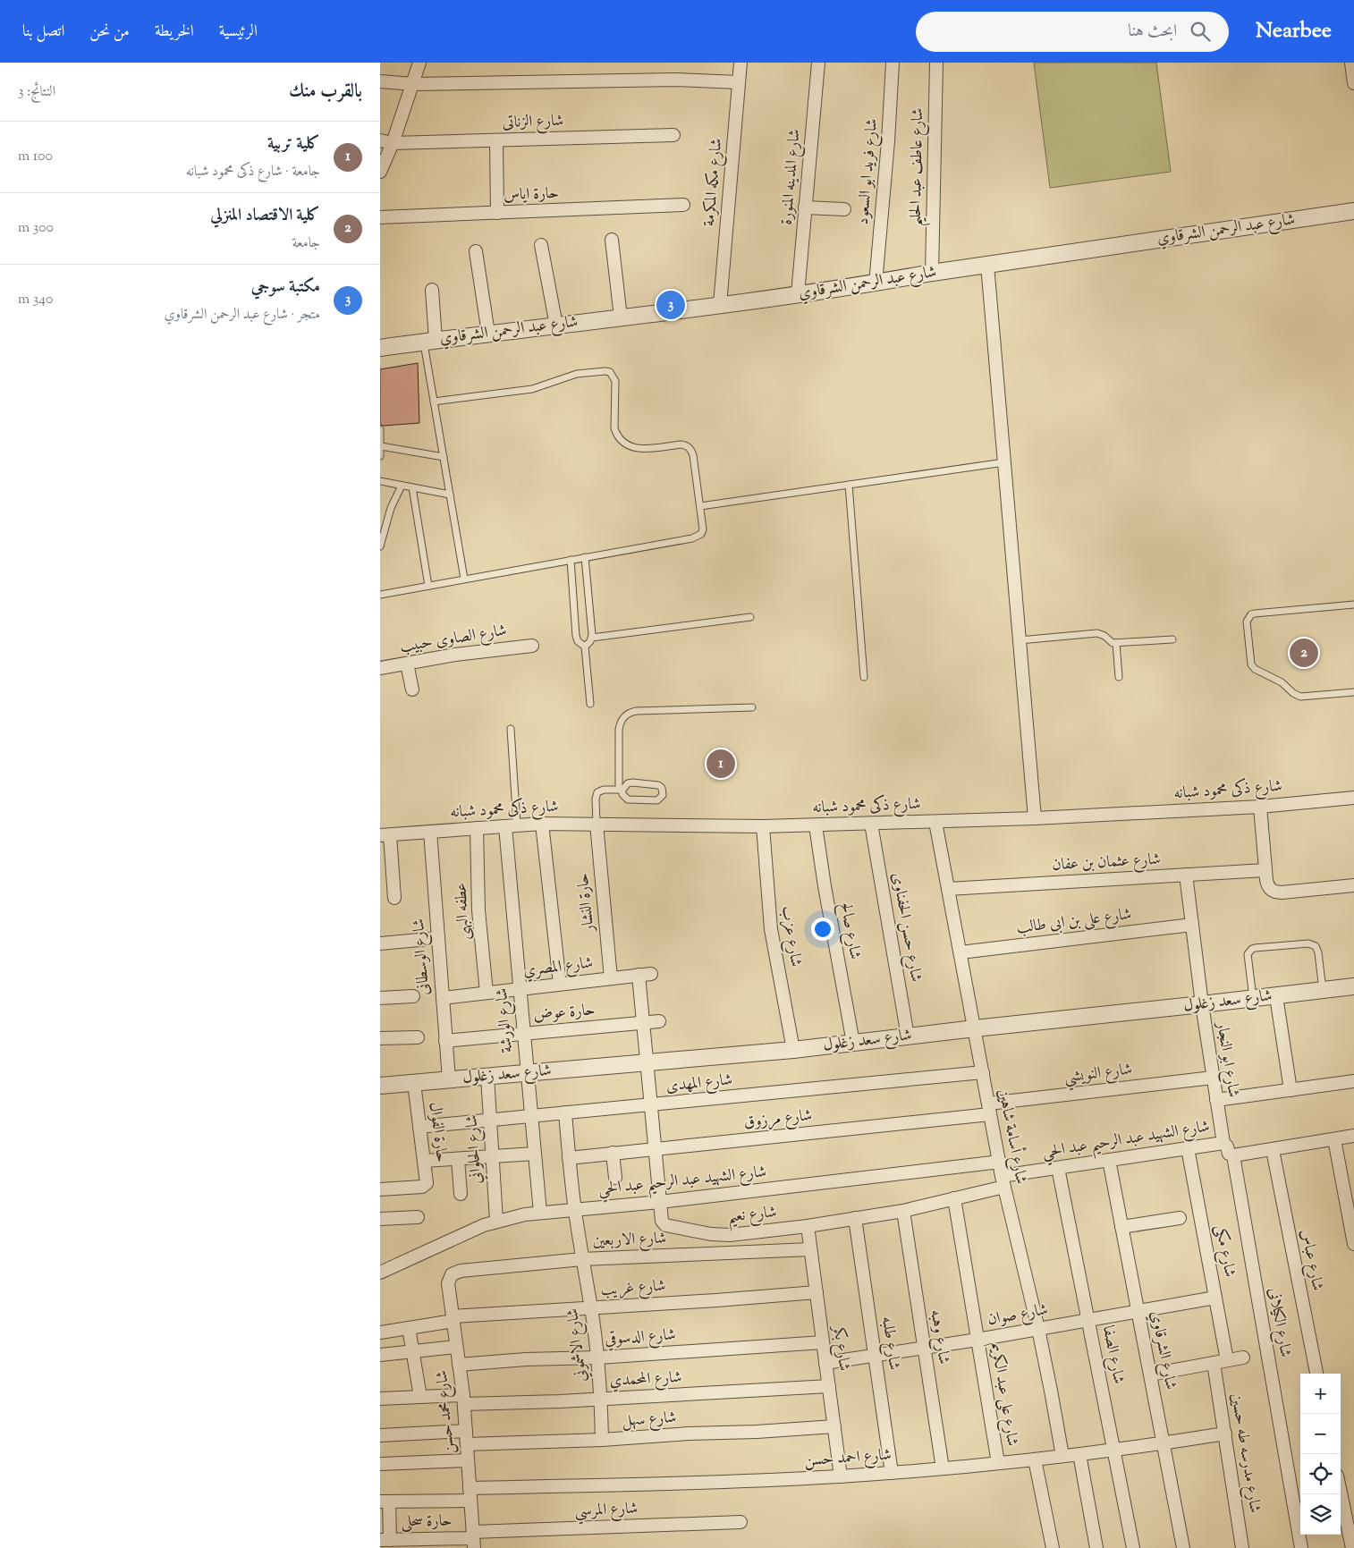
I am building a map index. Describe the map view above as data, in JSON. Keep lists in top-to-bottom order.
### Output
{
  "streets": {
    "street": [
      "شارع الزناتى",
      "شارع عاطف عبد الحليم",
      "شارع فريد ابو السعود",
      "شارع المدينه المنورة",
      "شارع مكه المكرمة",
      "حارة اياس",
      "شارع عبد الرحمن الشرقاوي",
      "شارع الصاوى حبيب",
      "شارع ذكى محمود شبانه",
      "شارع عثمان بن عفان",
      "حارة النشار",
      "عطفه البهى",
      "شارع على بن ابى طالب",
      "شارع حسن الحفناوى",
      "شارع صالح",
      "شارع عزب",
      "شارع الوسطانى",
      "شارع المصري",
      "شارع سعد زغلول",
      "حارة عوض",
      "شارع الورشة",
      "شارع ابو النجار",
      "شارع النويشي",
      "شارع المهدى",
      "شارع مرزوق",
      "حارة الفوال",
      "شارع أسامة شاهين",
      "شارع الشهيد عبد الرحيم عبد الحي",
      "شارع الحلواني",
      "شارع نعيم",
      "شارع الاربعين",
      "شارع مكى",
      "شارع عباس",
      "شارع غريب",
      "شارع صوان",
      "شارع الكيلانى",
      "شارع وهبه",
      "شارع الدسوقي",
      "شارع طلبه",
      "شارع الاشموني",
      "شارع بكر",
      "شارع الشرقاوي",
      "شارع الصفا",
      "شارع المحمدي",
      "شارع على عبد الكريم",
      "شارع محمد حسن",
      "شارع سهل",
      "شارع مدرسه طه حسين",
      "شارع احمد حسن",
      "شارع المرسي",
      "حارة سحلى"
    ]
  },
  "crossings": [
    ["شارع عاطف عبد الحليم", "شارع عبد الرحمن الشرقاوي"],
    ["شارع فريد ابو السعود", "شارع عبد الرحمن الشرقاوي"],
    ["شارع المدينه المنورة", "شارع عبد الرحمن الشرقاوي"],
    ["شارع مكه المكرمة", "شارع عبد الرحمن الشرقاوي"],
    ["شارع ذكى محمود شبانه", "حارة النشار"],
    ["شارع ذكى محمود شبانه", "عطفه البهى"],
    ["شارع ذكى محمود شبانه", "شارع حسن الحفناوى"],
    ["شارع ذكى محمود شبانه", "شارع صالح"],
    ["شارع ذكى محمود شبانه", "شارع عزب"],
    ["شارع ذكى محمود شبانه", "شارع الوسطانى"],
    ["شارع ذكى محمود شبانه", "شارع الورشة"],
    ["شارع ذكى محمود شبانه", "شارع أسامة شاهين"],
    ["شارع عثمان بن عفان", "شارع ابو النجار"],
    ["شارع عثمان بن عفان", "شارع أسامة شاهين"],
    ["حارة النشار", "شارع المصري"],
    ["عطفه البهى", "شارع المصري"],
    ["شارع على بن ابى طالب", "شارع ابو النجار"],
    ["شارع على بن ابى طالب", "شارع أسامة شاهين"],
    ["شارع حسن الحفناوى", "شارع سعد زغلول"],
    ["شارع صالح", "شارع سعد زغلول"],
    ["شارع عزب", "شارع سعد زغلول"],
    ["شارع الوسطانى", "شارع المصري"],
    ["شارع الوسطانى", "شارع سعد زغلول"],
    ["شارع الوسطانى", "حارة عوض"],
    ["شارع المصري", "شارع الورشة"],
    ["شارع المصري", "شارع نعيم"],
    ["شارع سعد زغلول", "شارع الورشة"],
    ["شارع سعد زغلول", "شارع ابو النجار"],
    ["شارع سعد زغلول", "حارة الفوال"],
    ["شارع سعد زغلول", "شارع أسامة شاهين"],
    ["شارع سعد زغلول", "شارع الحلواني"],
    ["شارع سعد زغلول", "شارع نعيم"],
    ["حارة عوض", "شارع الورشة"],
    ["حارة عوض", "شارع نعيم"],
    ["شارع الورشة", "شارع المهدى"],
    ["شارع الورشة", "شارع الشهيد عبد الرحيم عبد الحي"],
    ["شارع ابو النجار", "شارع النويشي"],
    ["شارع ابو النجار", "شارع الشهيد عبد الرحيم عبد الحي"],
    ["شارع النويشي", "شارع مرزوق"],
    ["شارع النويشي", "شارع أسامة شاهين"],
    ["شارع المهدى", "حارة الفوال"],
    ["شارع المهدى", "شارع أسامة شاهين"],
    ["شارع المهدى", "شارع الحلواني"],
    ["شارع المهدى", "شارع نعيم"],
    ["شارع المهدى", "شارع الاشموني"],
    ["شارع مرزوق", "شارع أسامة شاهين"],
    ["شارع مرزوق", "شارع نعيم"],
    ["شارع مرزوق", "شارع الاشموني"],
    ["شارع أسامة شاهين", "شارع الشهيد عبد الرحيم عبد الحي"],
    ["شارع أسامة شاهين", "شارع نعيم"],
    ["شارع أسامة شاهين", "شارع صوان"],
    ["شارع أسامة شاهين", "شارع احمد حسن"],
    ["شارع الشهيد عبد الرحيم عبد الحي", "شارع الحلواني"],
    ["شارع الشهيد عبد الرحيم عبد الحي", "شارع نعيم"],
    ["شارع الشهيد عبد الرحيم عبد الحي", "شارع مكى"],
    ["شارع الشهيد عبد الرحيم عبد الحي", "شارع الكيلانى"],
    ["شارع الشهيد عبد الرحيم عبد الحي", "شارع الاشموني"],
    ["شارع الشهيد عبد الرحيم عبد الحي", "شارع الشرقاوي"],
    ["شارع الشهيد عبد الرحيم عبد الحي", "شارع الصفا"],
    ["شارع نعيم", "شارع وهبه"],
    ["شارع نعيم", "شارع طلبه"],
    ["شارع نعيم", "شارع بكر"],
    ["شارع نعيم", "شارع على عبد الكريم"],
    ["شارع الاربعين", "شارع الاشموني"],
    ["شارع الاربعين", "شارع بكر"],
    ["شارع الاربعين", "شارع محمد حسن"],
    ["شارع مكى", "شارع صوان"],
    ["شارع غريب", "شارع الاشموني"],
    ["شارع غريب", "شارع بكر"],
    ["شارع غريب", "شارع محمد حسن"],
    ["شارع صوان", "شارع وهبه"],
    ["شارع صوان", "شارع طلبه"],
    ["شارع صوان", "شارع بكر"],
    ["شارع صوان", "شارع الشرقاوي"],
    ["شارع صوان", "شارع الصفا"],
    ["شارع صوان", "شارع على عبد الكريم"],
    ["شارع وهبه", "شارع احمد حسن"],
    ["شارع الدسوقي", "شارع الاشموني"],
    ["شارع الدسوقي", "شارع بكر"],
    ["شارع الدسوقي", "شارع محمد حسن"],
    ["شارع طلبه", "شارع احمد حسن"],
    ["شارع الاشموني", "شارع المحمدي"],
    ["شارع الاشموني", "شارع سهل"],
    ["شارع بكر", "شارع المحمدي"],
    ["شارع بكر", "شارع سهل"],
    ["شارع بكر", "شارع احمد حسن"],
    ["شارع الشرقاوي", "شارع احمد حسن"],
    ["شارع الصفا", "شارع احمد حسن"],
    ["شارع المحمدي", "شارع محمد حسن"],
    ["شارع على عبد الكريم", "شارع احمد حسن"],
    ["شارع محمد حسن", "شارع سهل"],
    ["شارع محمد حسن", "شارع احمد حسن"],
    ["شارع محمد حسن", "شارع المرسي"],
    ["شارع محمد حسن", "حارة سحلى"],
    ["شارع مدرسه طه حسين", "شارع احمد حسن"],
    ["شارع المرسي", "حارة سحلى"]
  ],
  "page": {
    "header": "Nearbee",
    "search": "ابحث هنا",
    "nav": [
      "الرئيسية",
      "الخريطة",
      "من نحن",
      "اتصل بنا"
    ],
    "heading": ["بالقرب منك", "النتائج: 3"],
    "list": [
      {
        "mark": "1",
        "name": "كلية تربية",
        "note": "جامعة · شارع ذكى محمود شبانه",
        "value": "100 m"
      },
      {
        "mark": "2",
        "name": "كلية الاقتصاد المنزلي",
        "note": "جامعة",
        "value": "300 m"
      },
      {
        "mark": "3",
        "name": "مكتبة سوجي",
        "note": "متجر · شارع عبد الرحمن الشرقاوي",
        "value": "340 m"
      }
    ],
    "pins": ["3", "2", "1"],
    "map_buttons": ["+", "−"]
  }
}
